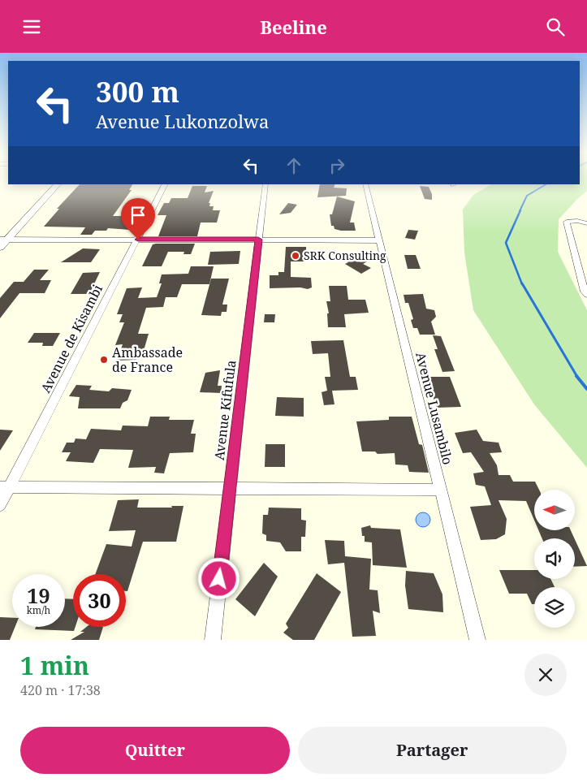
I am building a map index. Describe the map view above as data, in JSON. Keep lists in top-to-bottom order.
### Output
{
  "streets": {
    "street": ["Avenue de Kisambi", "Avenue Lusambilo", "Avenue Kifufula"]
  },
  "places": ["SRK Consulting", "Ambassade de France"],
  "north": "left",
  "page": {
    "header": "Beeline",
    "turn": ["300 m", "Avenue Lukonzolwa"],
    "speed": "19 km/h",
    "limit": "30",
    "heading": ["1 min", "420 m · 17:38"],
    "buttons": ["Quitter", "Partager"]
  }
}
